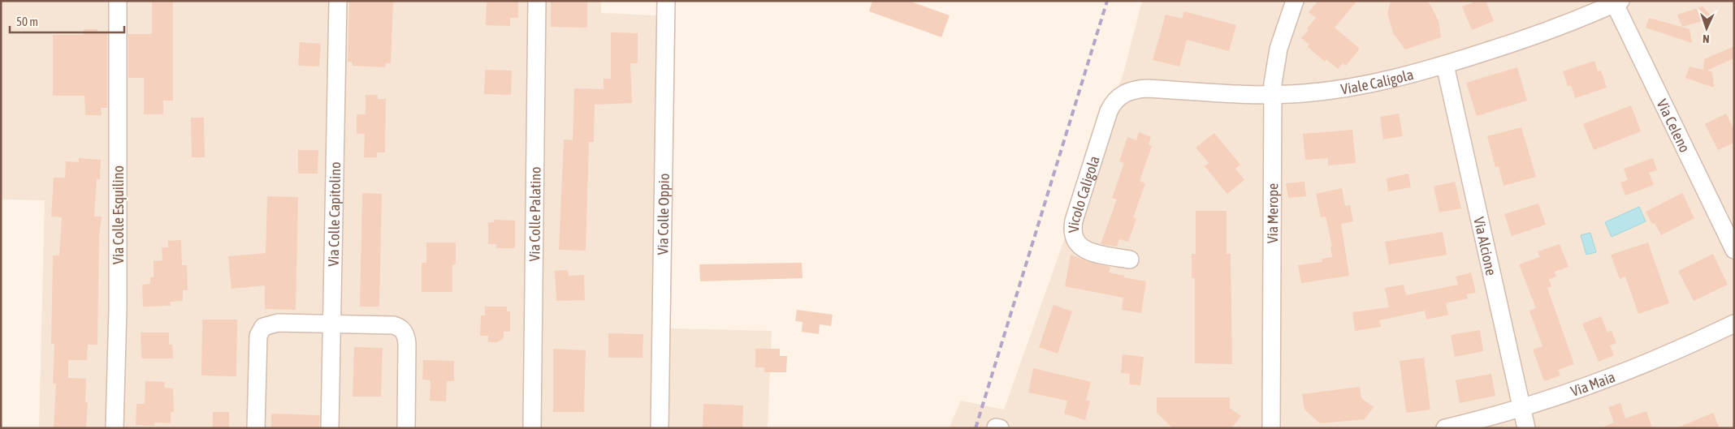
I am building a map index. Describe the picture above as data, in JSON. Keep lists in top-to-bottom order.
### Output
{
  "streets": {
    "street": [
      "Viale Caligola",
      "Via Celeno",
      "Vicolo Caligola",
      "Via Merope",
      "Via Colle Palatino",
      "Via Colle Oppio",
      "Via Colle Esquilino",
      "Via Colle Capitolino",
      "Via Alcione",
      "Via Maia"
    ]
  },
  "crossings": [
    ["Viale Caligola", "Via Celeno"],
    ["Viale Caligola", "Vicolo Caligola"],
    ["Viale Caligola", "Via Merope"],
    ["Viale Caligola", "Via Alcione"],
    ["Via Alcione", "Via Maia"]
  ],
  "scale_bar": "50 m",
  "north": "bottom"
}
